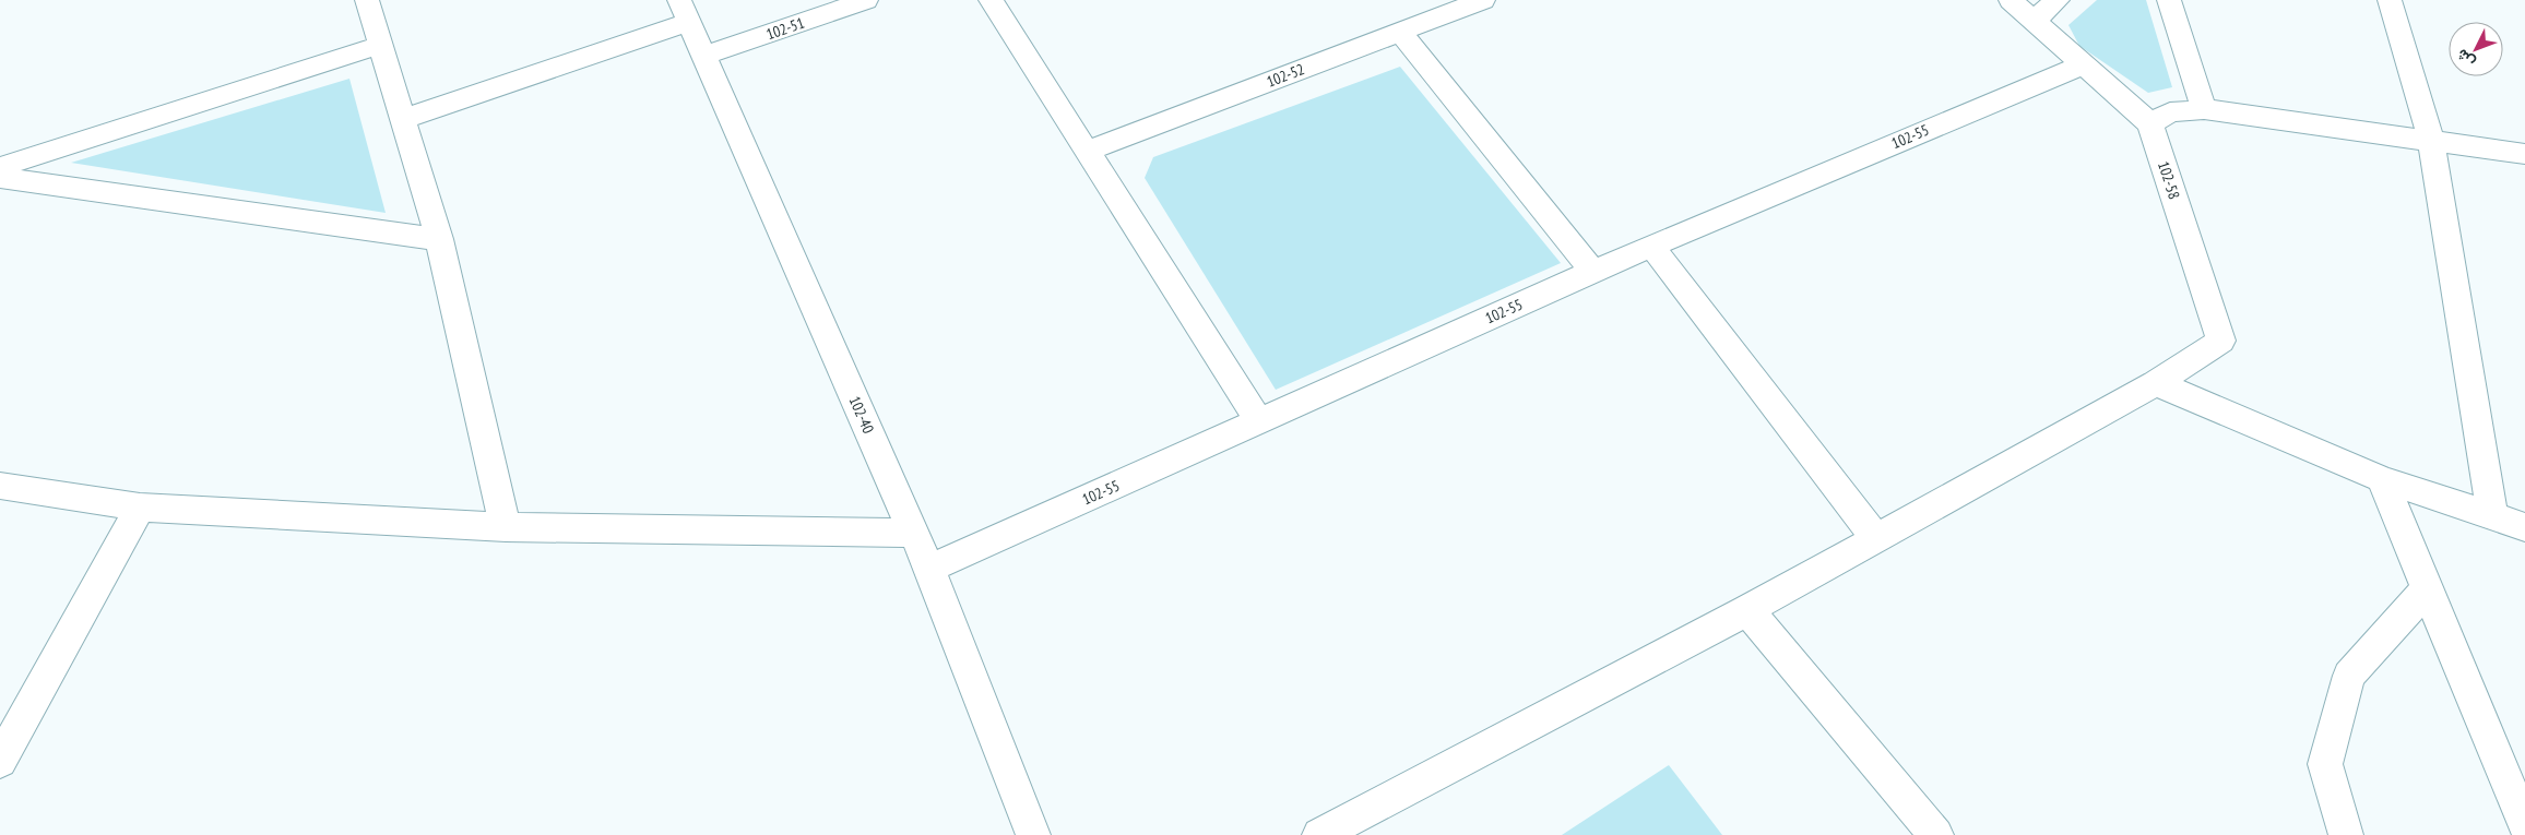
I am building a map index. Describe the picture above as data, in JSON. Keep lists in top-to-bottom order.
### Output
{
  "streets": {
    "street": [
      "102-51",
      "102-52",
      "102-55",
      "102-58",
      "102-40"
    ]
  },
  "crossings": [
    ["102-51", "102-40"],
    ["102-55", "102-40"]
  ],
  "north": "bottom left"
}
